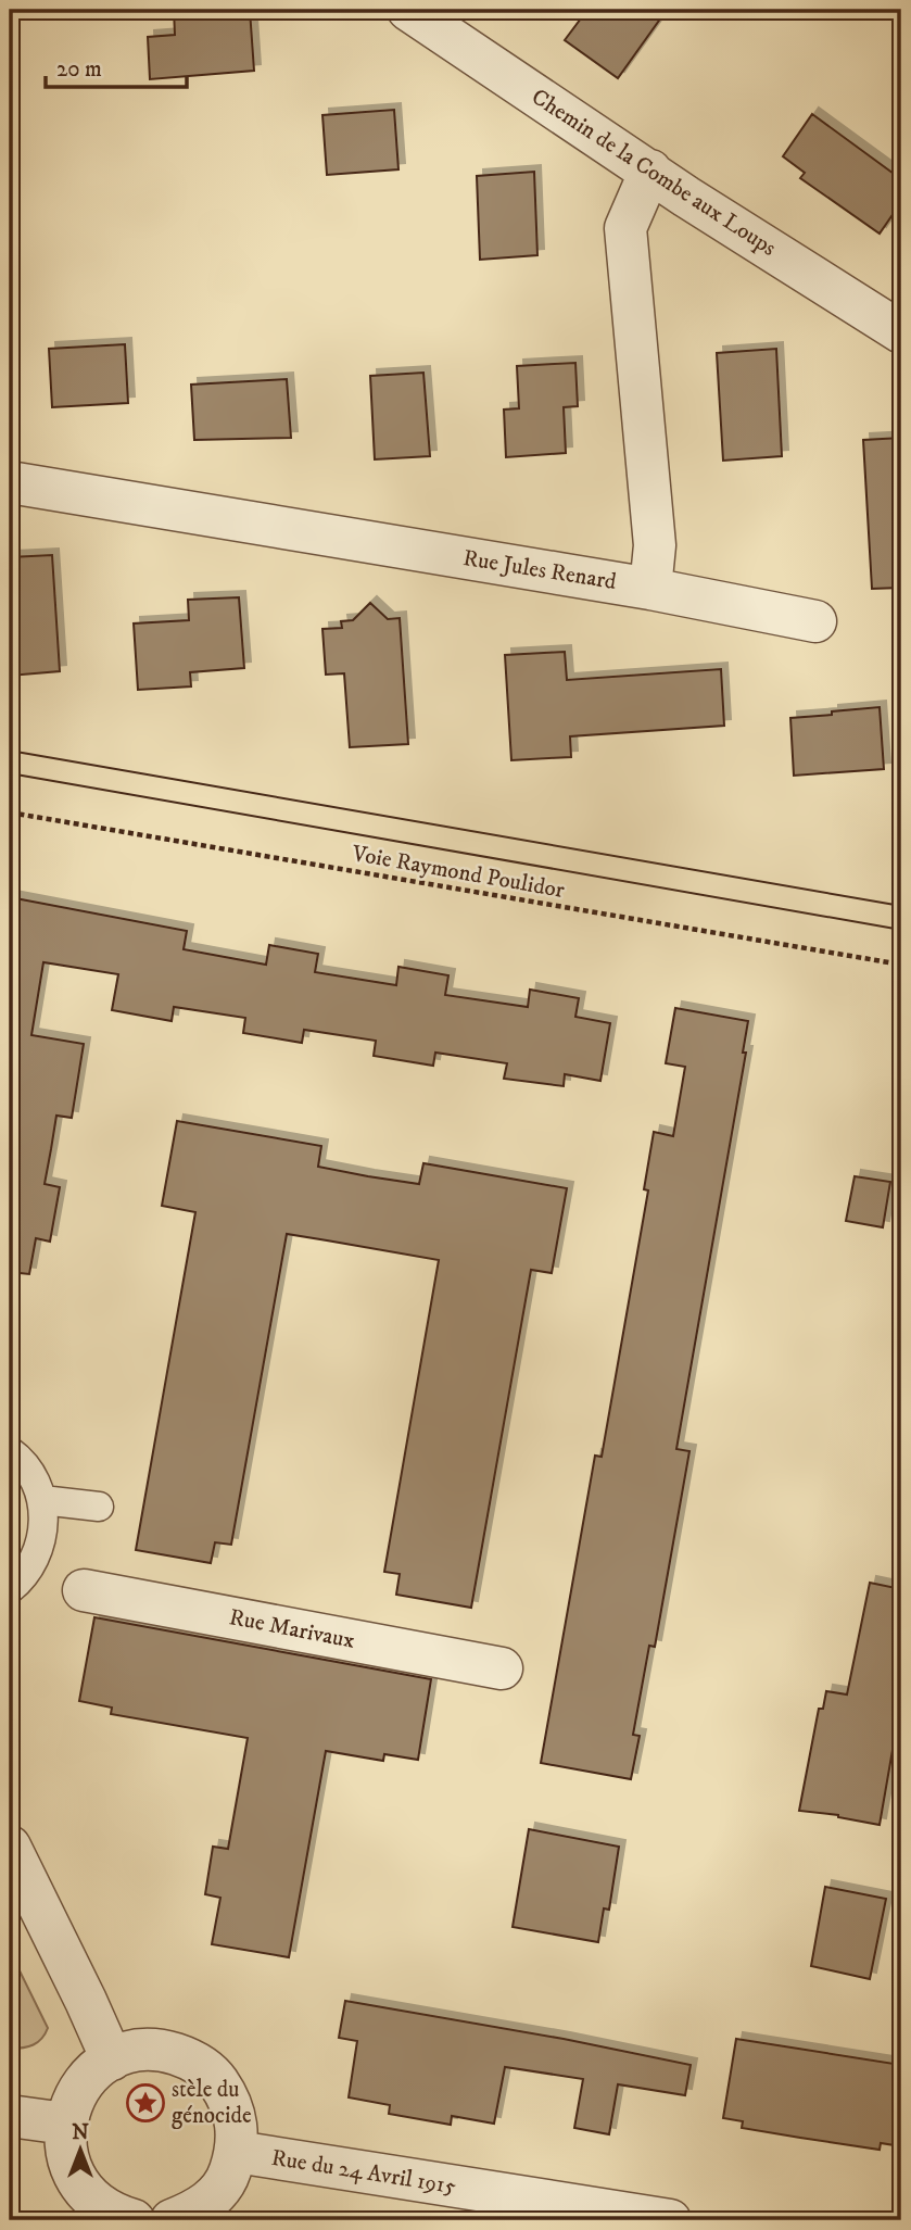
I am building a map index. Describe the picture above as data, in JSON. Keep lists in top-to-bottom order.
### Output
{
  "streets": {
    "street": [
      "Chemin de la Combe aux Loups",
      "Rue Jules Renard",
      "Rue Marivaux",
      "Rue du 24 Avril 1915"
    ],
    "path": ["Voie Raymond Poulidor"]
  },
  "crossings": [
    ["Chemin de la Combe aux Loups", "Rue Jules Renard"]
  ],
  "places": {
    "place": ["stèle du génocide"]
  },
  "scale_bar": "20 m",
  "north": "top"
}
